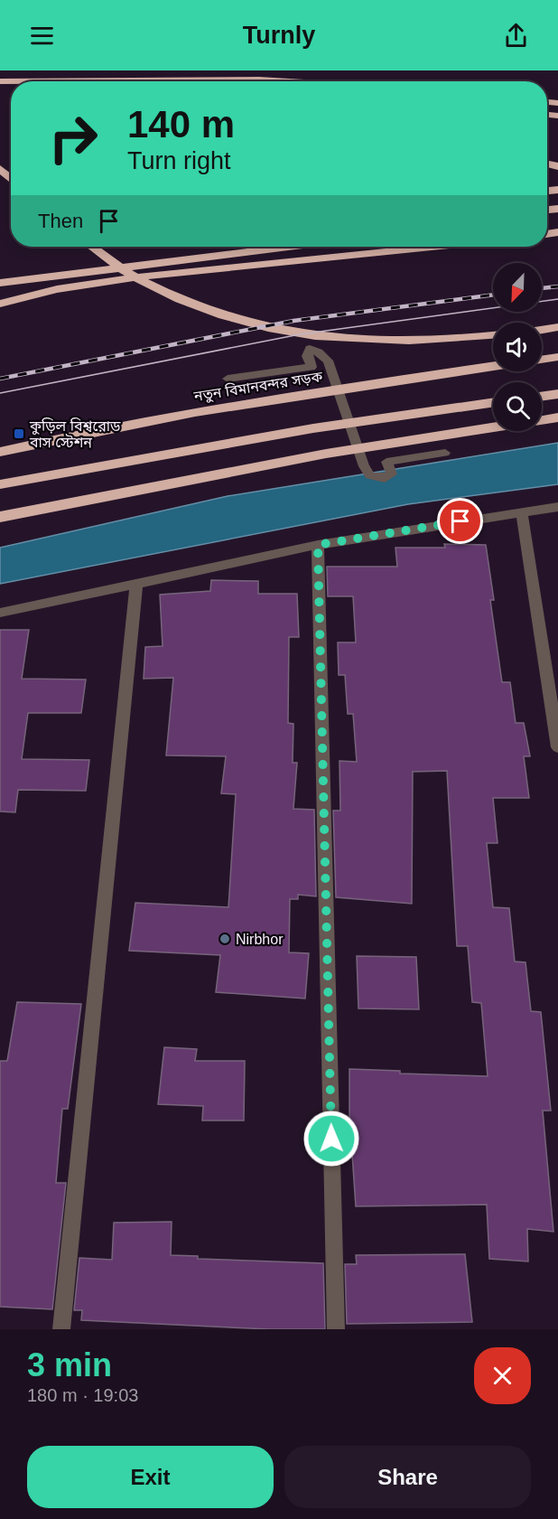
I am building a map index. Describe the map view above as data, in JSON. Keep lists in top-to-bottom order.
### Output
{
  "streets": {
    "highway": ["নতুন বিমানবন্দর সড়ক"]
  },
  "places": {
    "transit": ["কুড়িল বিশ্বরোড বাস স্টেশন"],
    "other": ["Nirbhor"]
  },
  "north": "bottom left",
  "page": {
    "header": "Turnly",
    "turn": ["140 m", "Turn right"],
    "then": "Then",
    "heading": ["3 min", "180 m · 19:03"],
    "buttons": ["Exit", "Share"]
  }
}
